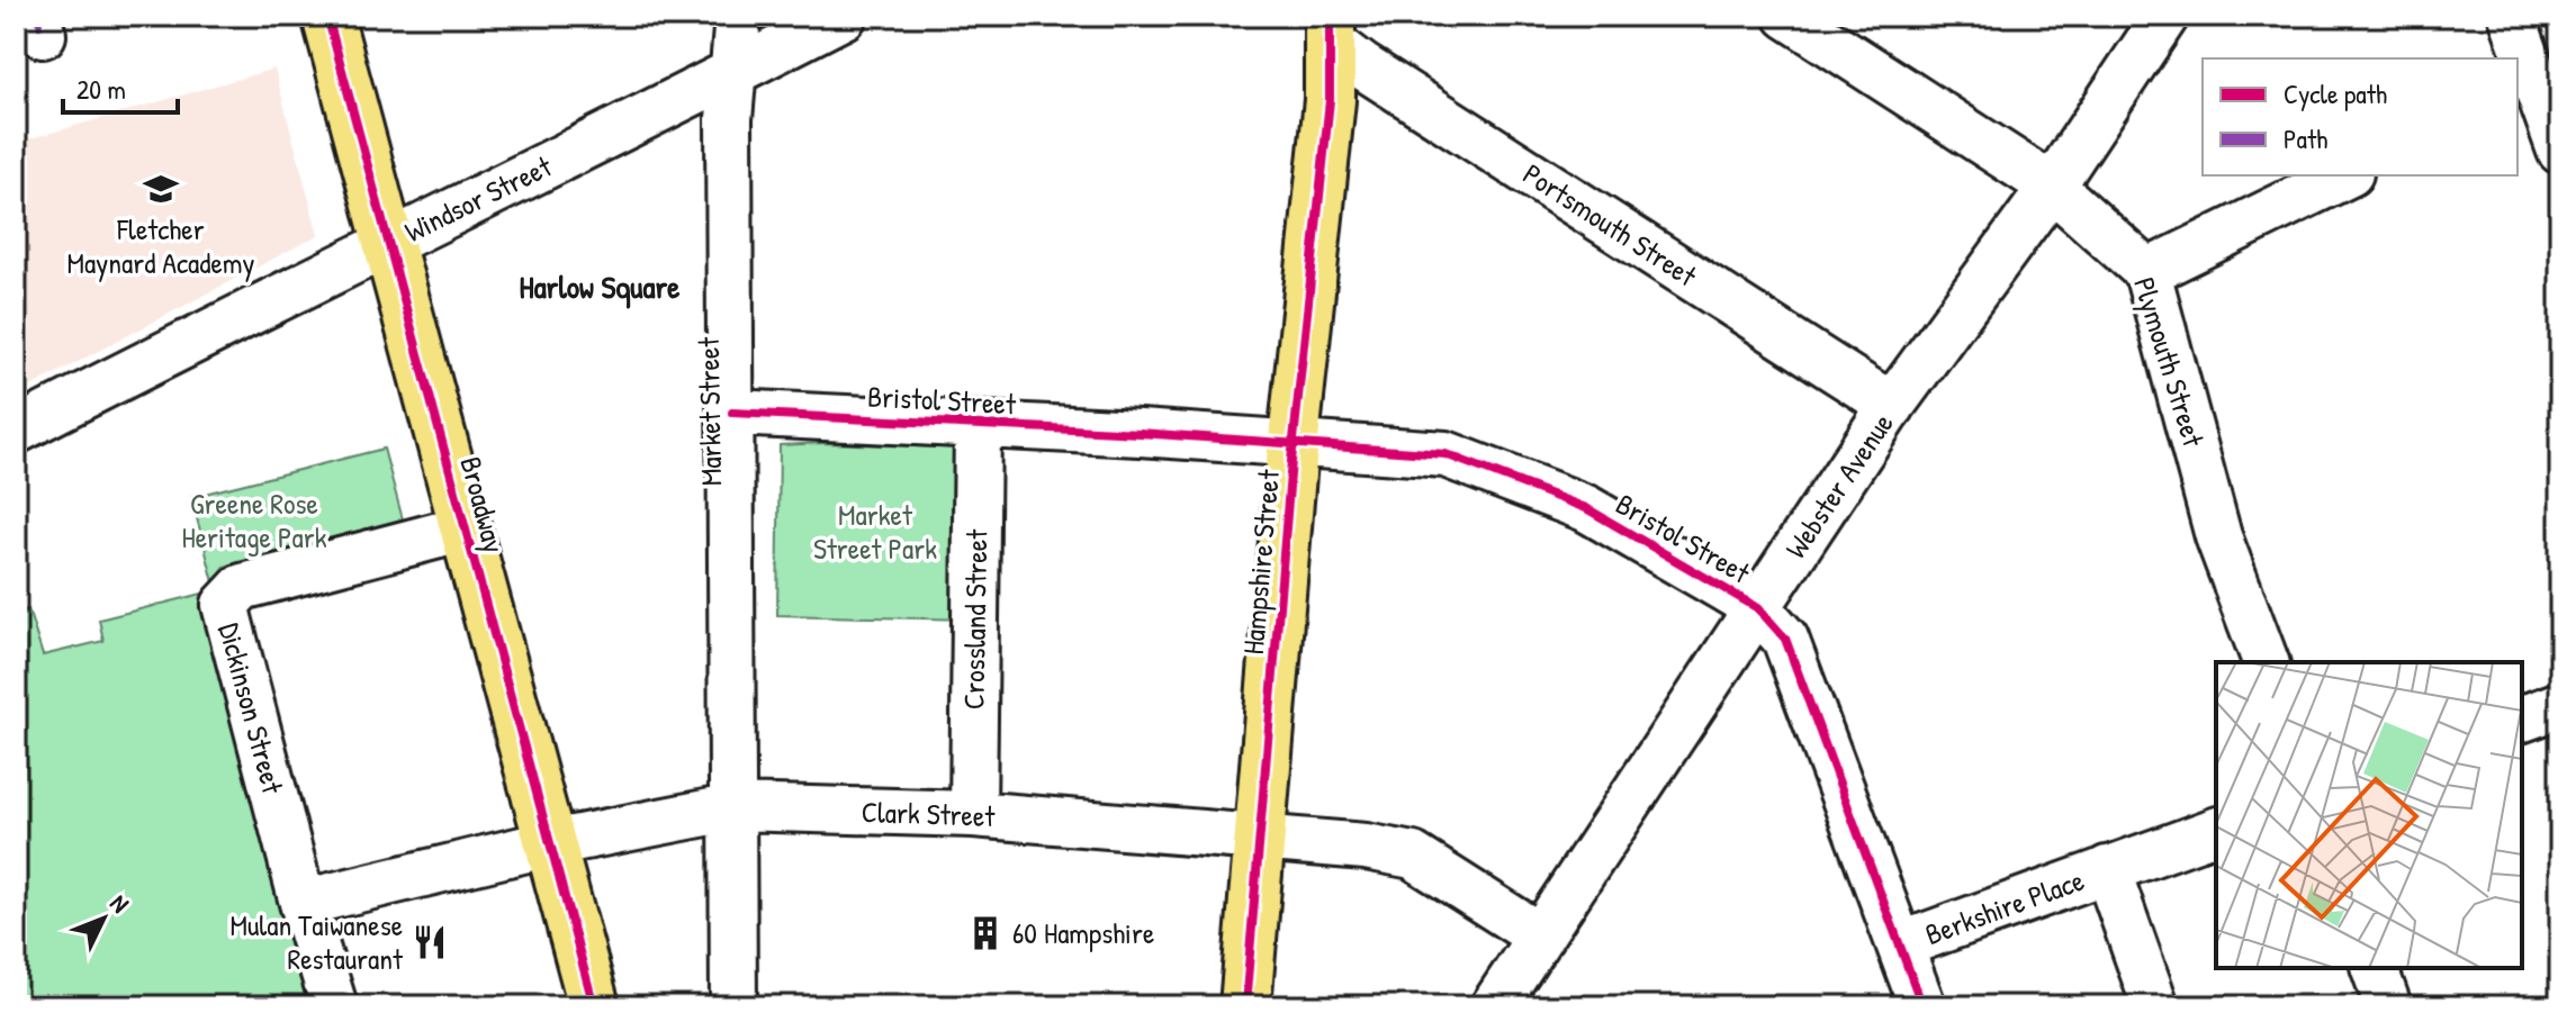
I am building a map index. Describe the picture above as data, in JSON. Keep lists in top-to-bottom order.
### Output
{
  "streets": {
    "main road": ["Broadway", "Hampshire Street"],
    "street": [
      "Windsor Street",
      "Portsmouth Street",
      "Plymouth Street",
      "Bristol Street",
      "Market Street",
      "Webster Avenue",
      "Crossland Street",
      "Dickinson Street",
      "Clark Street",
      "Berkshire Place"
    ]
  },
  "crossings": [
    ["Windsor Street", "Market Street"],
    ["Windsor Street", "Broadway"],
    ["Portsmouth Street", "Webster Avenue"],
    ["Portsmouth Street", "Hampshire Street"],
    ["Plymouth Street", "Webster Avenue"],
    ["Bristol Street", "Market Street"],
    ["Bristol Street", "Webster Avenue"],
    ["Bristol Street", "Hampshire Street"],
    ["Bristol Street", "Crossland Street"],
    ["Bristol Street", "Berkshire Place"],
    ["Market Street", "Clark Street"],
    ["Webster Avenue", "Clark Street"],
    ["Broadway", "Dickinson Street"],
    ["Broadway", "Clark Street"],
    ["Hampshire Street", "Clark Street"],
    ["Crossland Street", "Clark Street"],
    ["Dickinson Street", "Clark Street"]
  ],
  "districts": ["Harlow Square"],
  "parks": ["Greene Rose Heritage Park", "Market Street Park"],
  "places": {
    "school or university": ["Fletcher Maynard Academy"],
    "building": ["60 Hampshire"],
    "restaurant": ["Mulan Taiwanese Restaurant"]
  },
  "legend": ["Cycle path", "Path"],
  "scale_bar": "20 m",
  "north": "top right"
}
